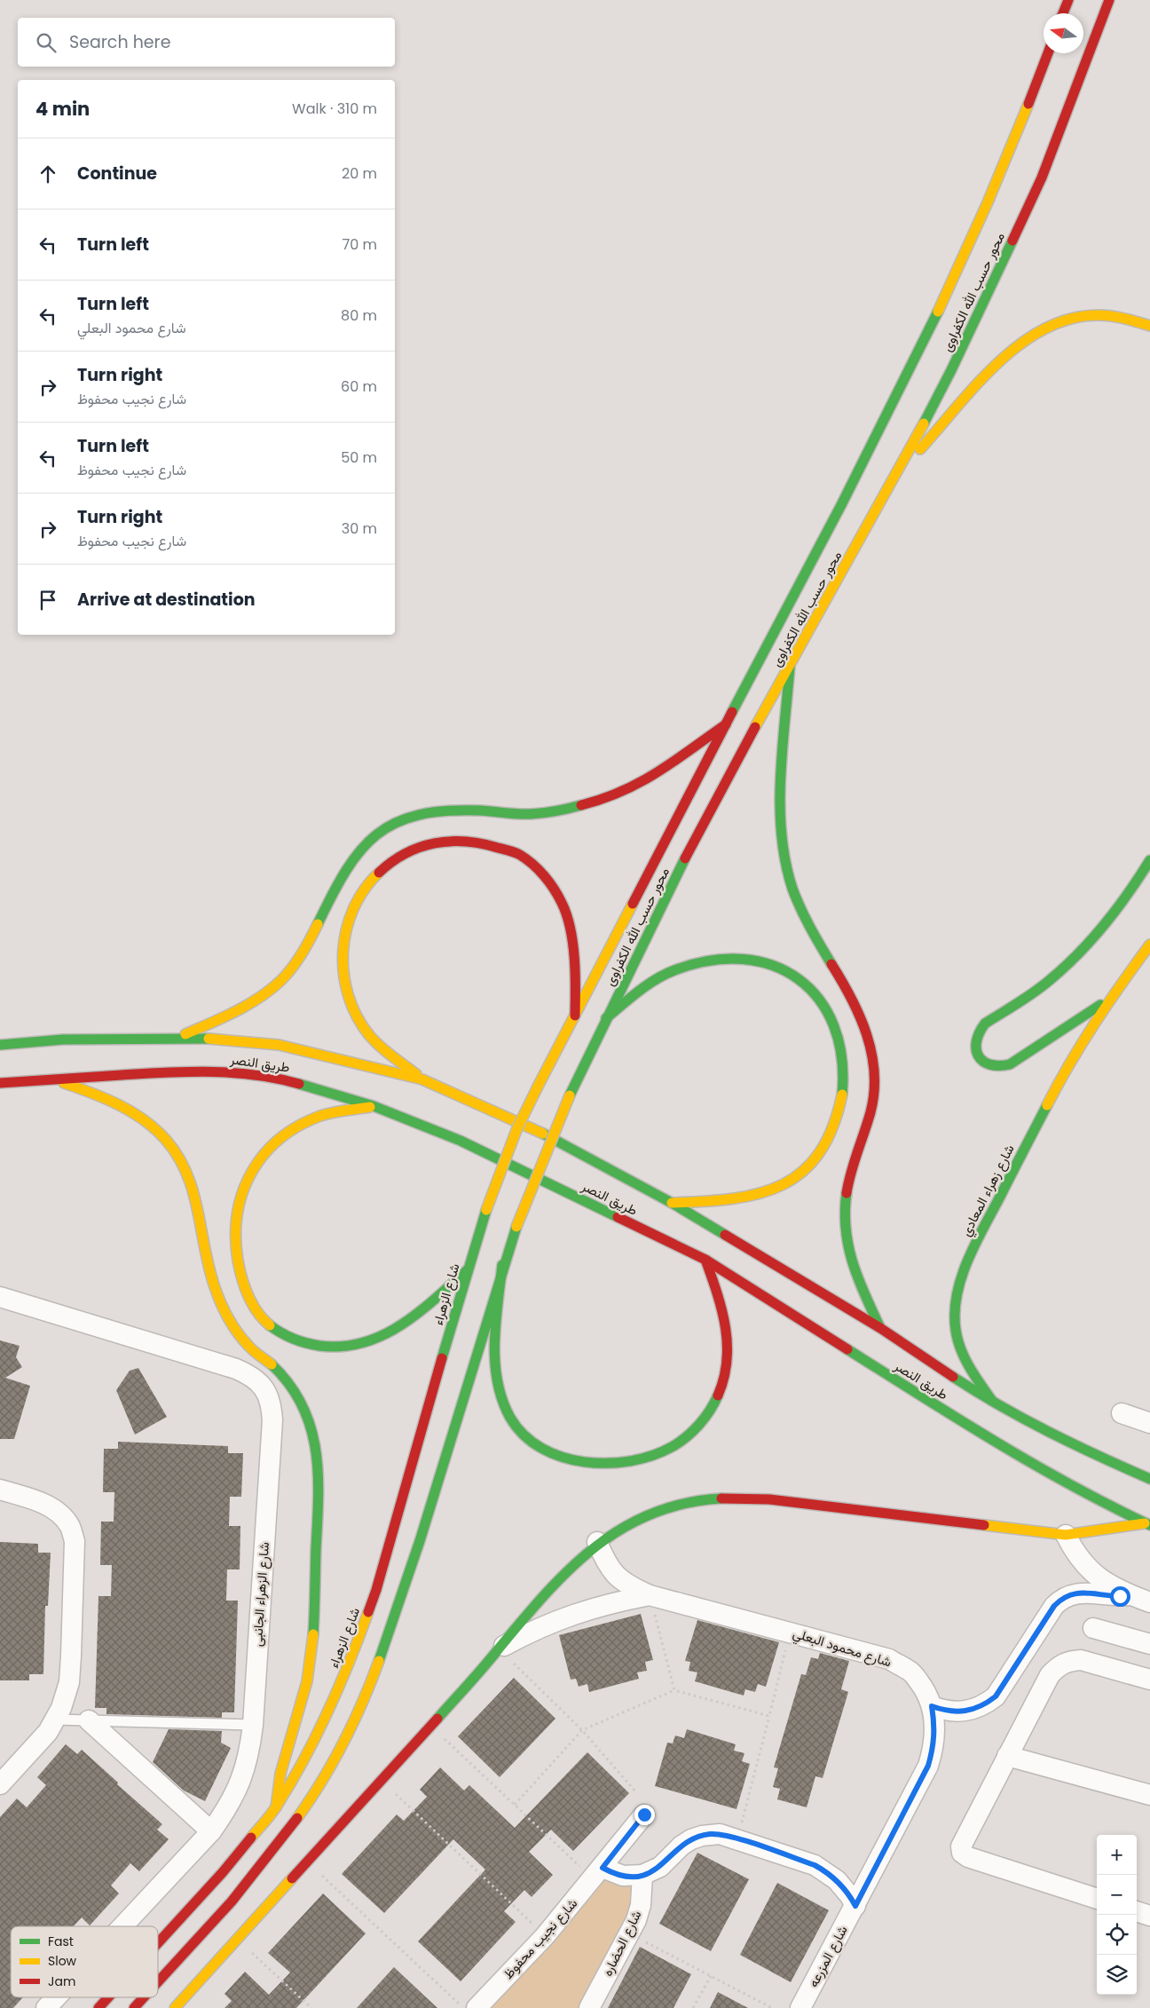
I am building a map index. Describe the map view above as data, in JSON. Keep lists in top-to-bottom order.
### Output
{
  "streets": {
    "main road": [
      "محور حسب الله الكفراوى",
      "طريق النصر",
      "شارع زهراء المعادي",
      "شارع الزهراء"
    ],
    "street": [
      "شارع الزهراء الجانبى",
      "شارع محمود البعلي",
      "شارع نجيب محفوظ",
      "شارع الحضاره",
      "شارع المزرعه"
    ]
  },
  "crossings": [
    ["محور حسب الله الكفراوى", "شارع الزهراء"],
    ["طريق النصر", "شارع زهراء المعادي"],
    ["شارع محمود البعلي", "شارع المزرعه"]
  ],
  "legend": ["Fast", "Slow", "Jam"],
  "north": "left",
  "page": {
    "search": "Search here",
    "heading": ["4 min", "Walk · 310 m"],
    "list": [
      ["Continue", "20 m"],
      ["Turn left", "70 m"],
      ["Turn left", "شارع محمود البعلي", "80 m"],
      ["Turn right", "شارع نجيب محفوظ", "60 m"],
      ["Turn left", "شارع نجيب محفوظ", "50 m"],
      ["Turn right", "شارع نجيب محفوظ", "30 m"],
      "Arrive at destination"
    ],
    "map_buttons": ["+", "−"]
  }
}
